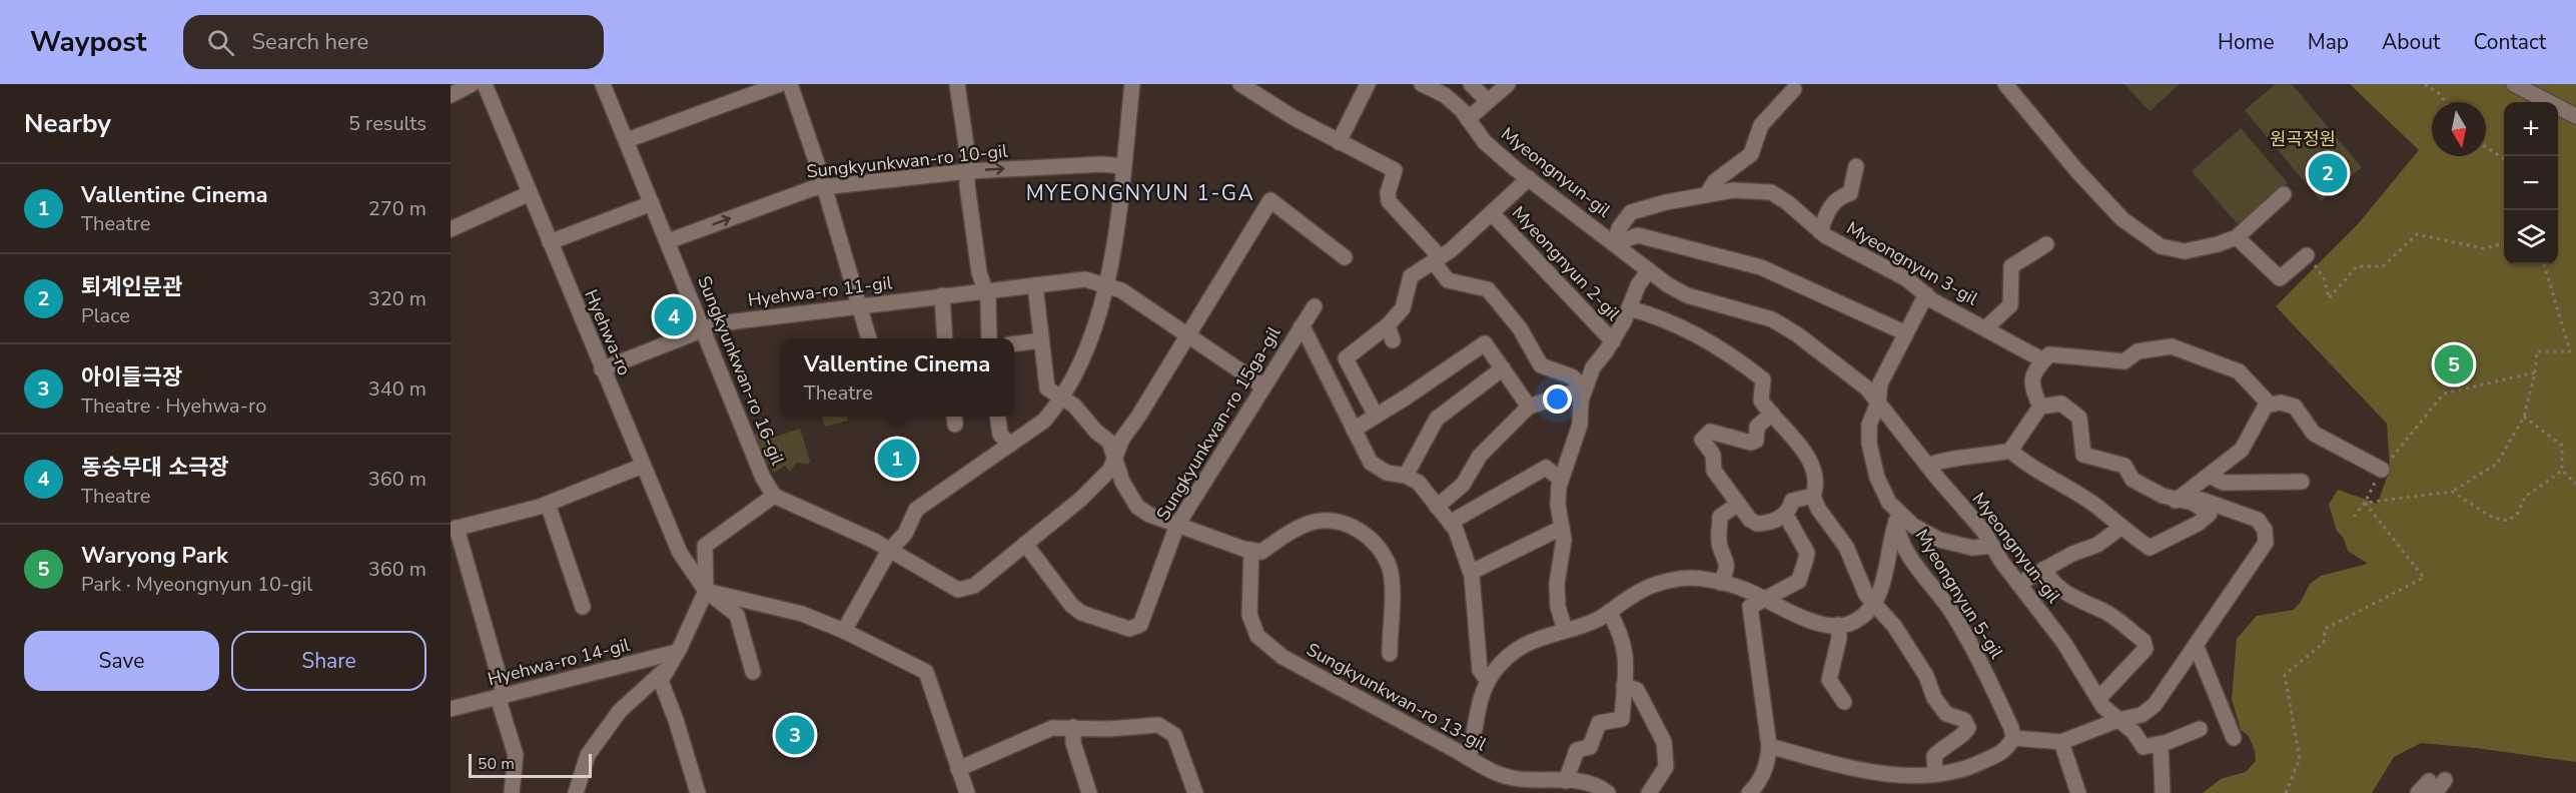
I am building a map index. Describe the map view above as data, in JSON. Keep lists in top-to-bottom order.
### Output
{
  "streets": {
    "street": [
      "Sungkyunkwan-ro 10-gil",
      "Myeongnyun-gil",
      "Myeongnyun 2-gil",
      "Myeongnyun 3-gil",
      "Hyehwa-ro 11-gil",
      "Hyehwa-ro",
      "Sungkyunkwan-ro 16-gil",
      "Sungkyunkwan-ro 15ga-gil",
      "Myeongnyun 5-gil",
      "Hyehwa-ro 14-gil",
      "Sungkyunkwan-ro 13-gil"
    ]
  },
  "crossings": [
    ["Sungkyunkwan-ro 10-gil", "Sungkyunkwan-ro 16-gil"],
    ["Myeongnyun-gil", "Myeongnyun 2-gil"],
    ["Myeongnyun-gil", "Myeongnyun 3-gil"],
    ["Myeongnyun-gil", "Myeongnyun 5-gil"],
    ["Hyehwa-ro 11-gil", "Hyehwa-ro"],
    ["Hyehwa-ro 11-gil", "Sungkyunkwan-ro 16-gil"],
    ["Hyehwa-ro 11-gil", "Sungkyunkwan-ro 15ga-gil"]
  ],
  "districts": ["MYEONGNYUN 1-GA"],
  "parks": ["원곡정원"],
  "scale_bar": "50 m",
  "north": "bottom",
  "page": {
    "header": "Waypost",
    "search": "Search here",
    "nav": [
      "Home",
      "Map",
      "About",
      "Contact"
    ],
    "heading": ["Nearby", "5 results"],
    "map_buttons": ["+", "−"],
    "pins": [
      "2",
      "4",
      "5",
      "1",
      "3"
    ],
    "list": [
      {
        "mark": "1",
        "name": "Vallentine Cinema",
        "note": "Theatre",
        "value": "270 m"
      },
      {
        "mark": "2",
        "name": "퇴계인문관",
        "note": "Place",
        "value": "320 m"
      },
      {
        "mark": "3",
        "name": "아이들극장",
        "note": "Theatre · Hyehwa-ro",
        "value": "340 m"
      },
      {
        "mark": "4",
        "name": "동숭무대 소극장",
        "note": "Theatre",
        "value": "360 m"
      },
      {
        "mark": "5",
        "name": "Waryong Park",
        "note": "Park · Myeongnyun 10-gil",
        "value": "360 m"
      }
    ],
    "popup": ["Vallentine Cinema", "Theatre"],
    "buttons": ["Save", "Share"],
    "scale": "50 m"
  }
}
